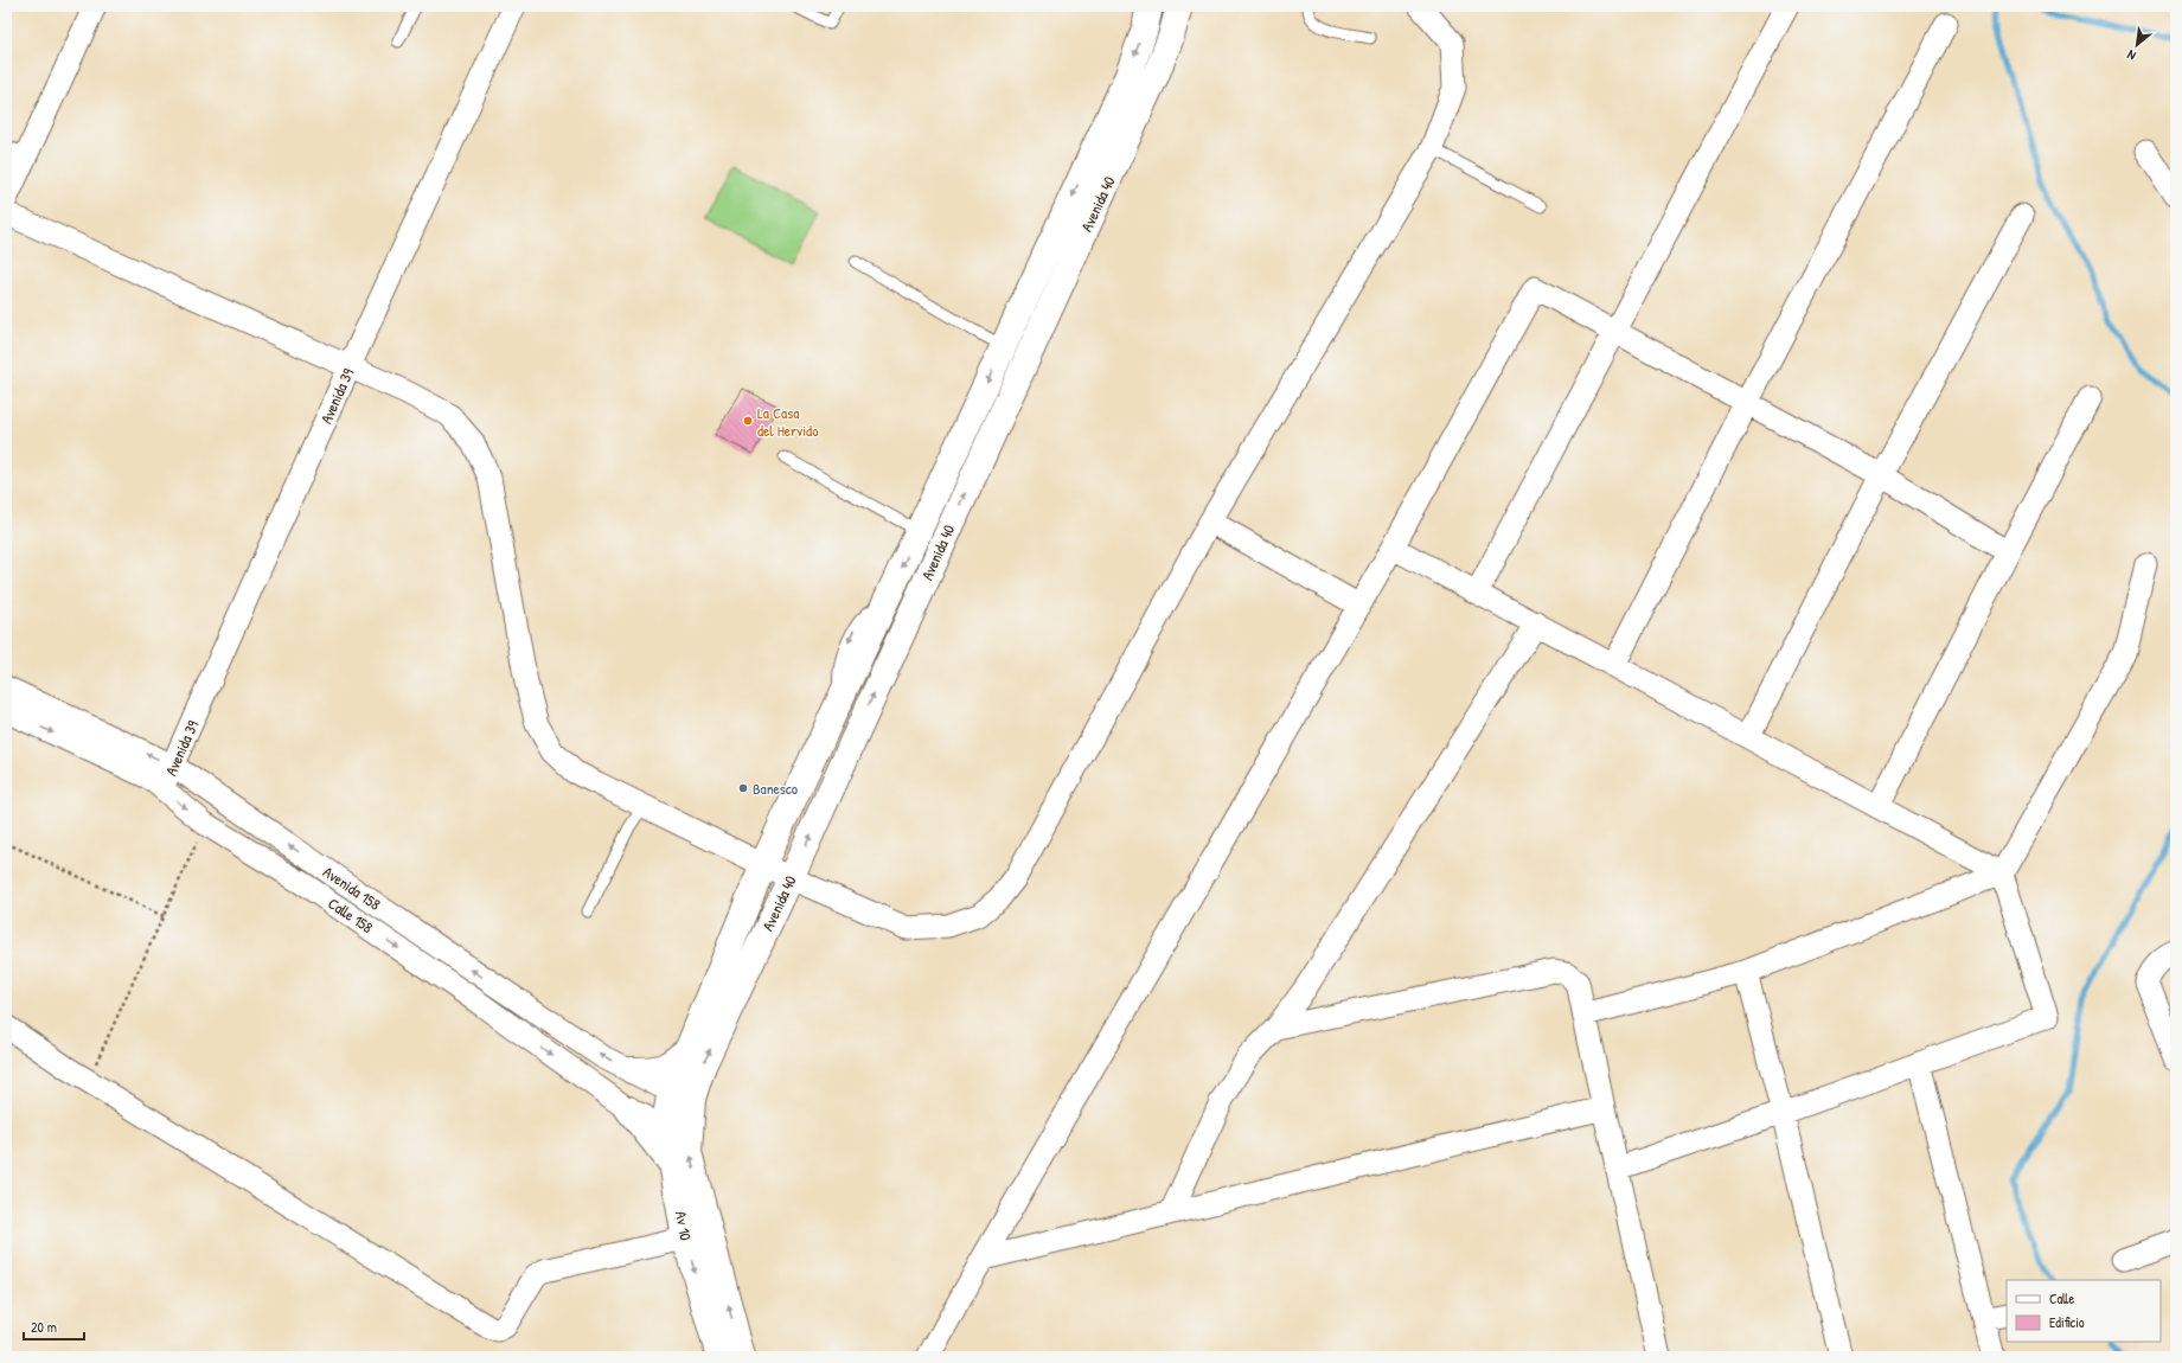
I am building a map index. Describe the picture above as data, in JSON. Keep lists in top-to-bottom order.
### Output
{
  "streets": {
    "street": [
      "Avenida 40",
      "Avenida 39",
      "Avenida 158",
      "Calle 158",
      "Av 10"
    ]
  },
  "crossings": [
    ["Avenida 40", "Avenida 158"],
    ["Avenida 40", "Av 10"],
    ["Avenida 39", "Avenida 158"],
    ["Avenida 39", "Calle 158"],
    ["Avenida 158", "Calle 158"],
    ["Avenida 158", "Av 10"],
    ["Calle 158", "Av 10"]
  ],
  "one_way": ["Avenida 158", "Calle 158"],
  "places": ["La Casa del Hervido", "Banesco"],
  "legend": ["Calle", "Edificio"],
  "scale_bar": "20 m",
  "north": "bottom left"
}
